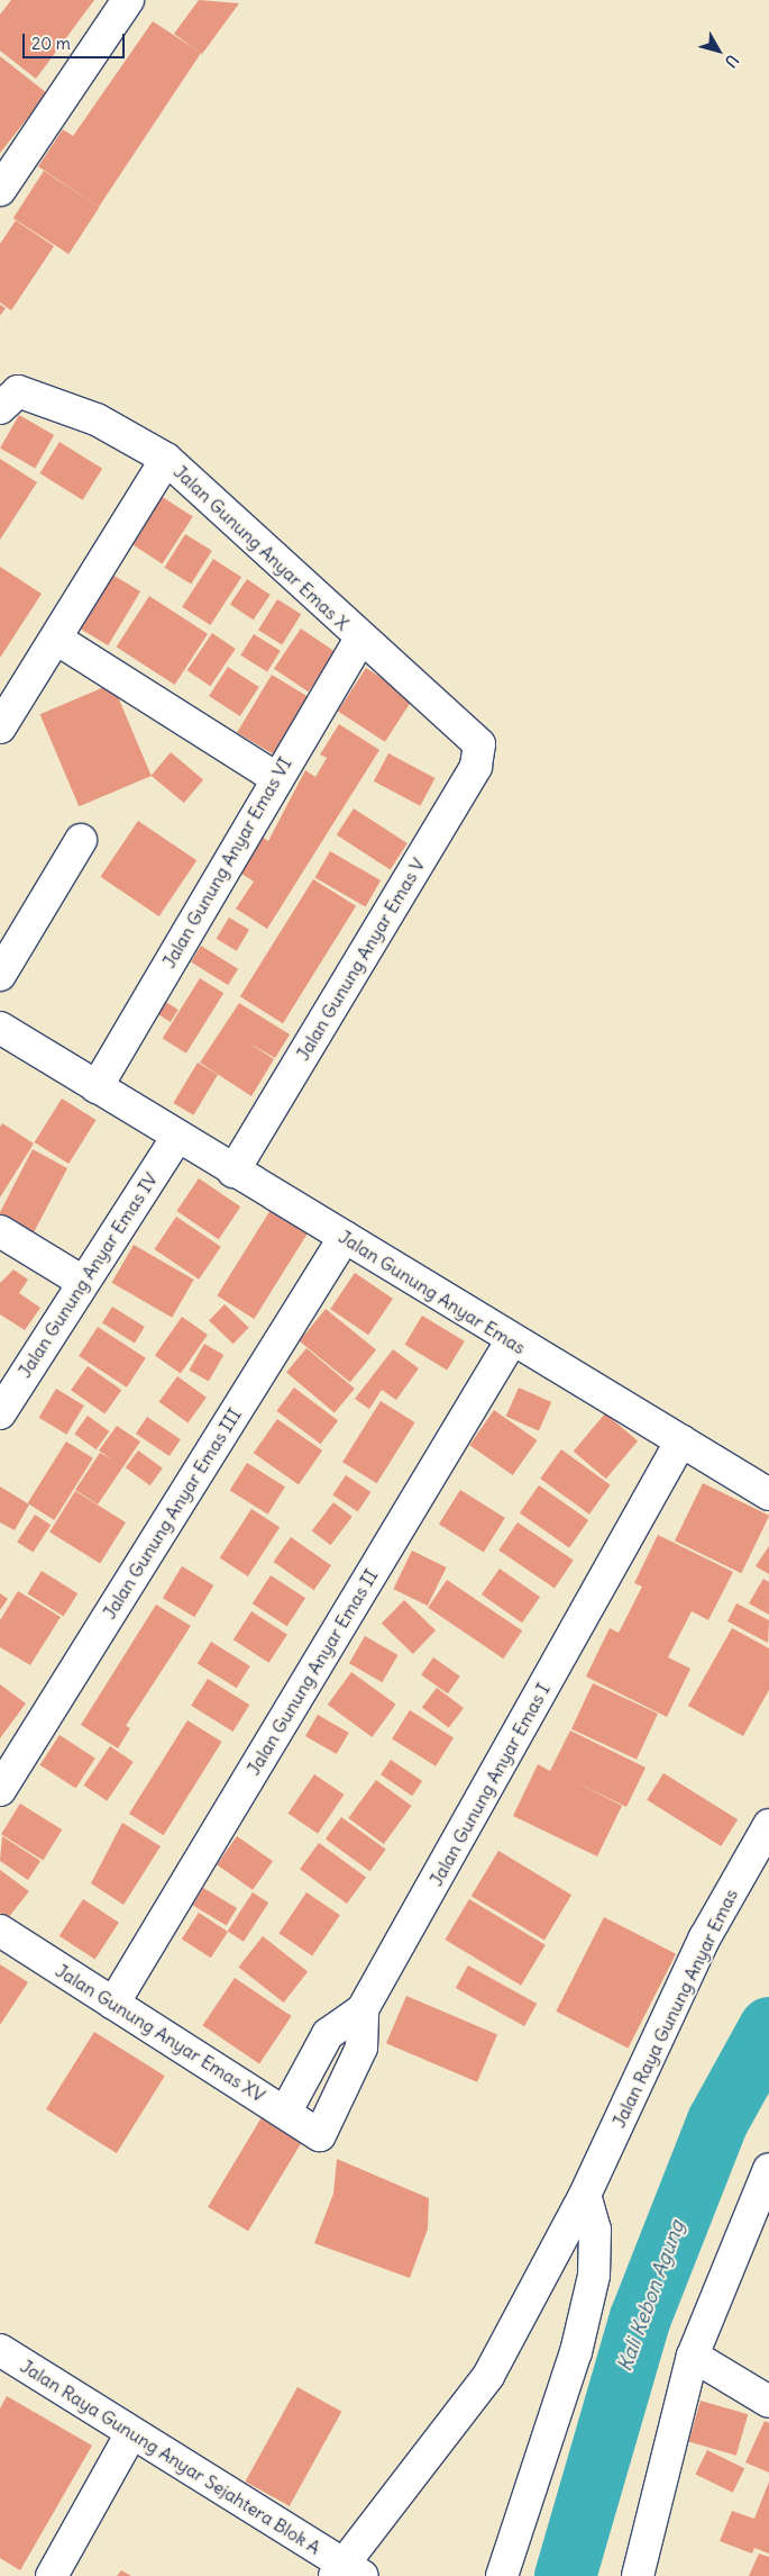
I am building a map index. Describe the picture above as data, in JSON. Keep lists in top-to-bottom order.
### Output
{
  "streets": {
    "street": [
      "Jalan Gunung Anyar Emas X",
      "Jalan Gunung Anyar Emas VI",
      "Jalan Gunung Anyar Emas V",
      "Jalan Gunung Anyar Emas IV",
      "Jalan Gunung Anyar Emas",
      "Jalan Gunung Anyar Emas III",
      "Jalan Gunung Anyar Emas II",
      "Jalan Gunung Anyar Emas I",
      "Jalan Raya Gunung Anyar Emas",
      "Jalan Gunung Anyar Emas XV",
      "Jalan Raya Gunung Anyar Sejahtera Blok A"
    ]
  },
  "crossings": [
    ["Jalan Gunung Anyar Emas X", "Jalan Gunung Anyar Emas VI"],
    ["Jalan Gunung Anyar Emas X", "Jalan Gunung Anyar Emas V"],
    ["Jalan Gunung Anyar Emas VI", "Jalan Gunung Anyar Emas"],
    ["Jalan Gunung Anyar Emas V", "Jalan Gunung Anyar Emas"],
    ["Jalan Gunung Anyar Emas IV", "Jalan Gunung Anyar Emas"],
    ["Jalan Gunung Anyar Emas", "Jalan Gunung Anyar Emas III"],
    ["Jalan Gunung Anyar Emas", "Jalan Gunung Anyar Emas II"],
    ["Jalan Gunung Anyar Emas", "Jalan Gunung Anyar Emas I"],
    ["Jalan Gunung Anyar Emas II", "Jalan Gunung Anyar Emas XV"],
    ["Jalan Gunung Anyar Emas I", "Jalan Gunung Anyar Emas XV"],
    ["Jalan Raya Gunung Anyar Emas", "Jalan Raya Gunung Anyar Sejahtera Blok A"]
  ],
  "water": ["Kali Kebon Agung"],
  "scale_bar": "20 m",
  "north": "bottom right"
}
